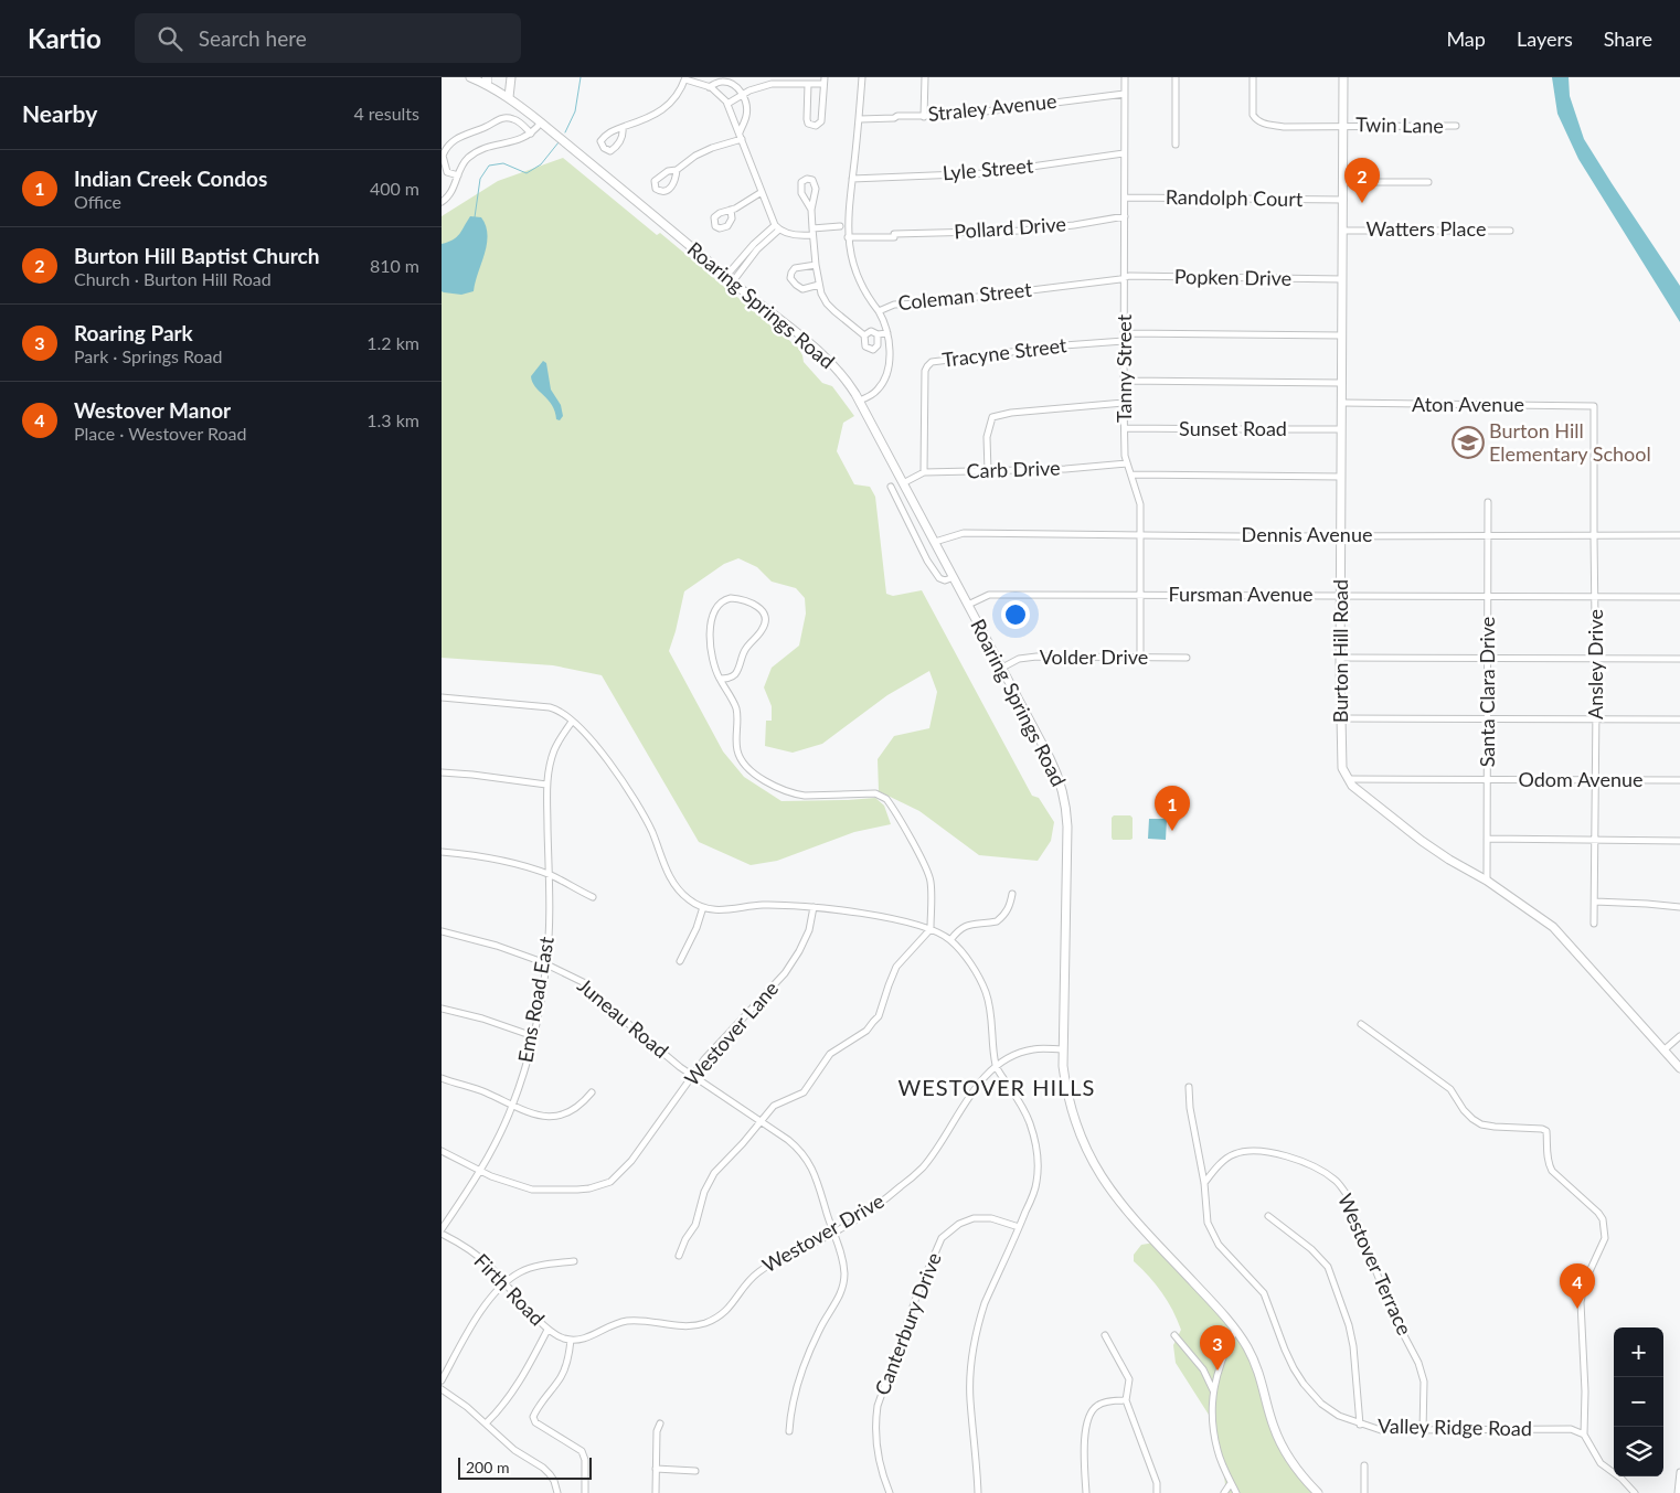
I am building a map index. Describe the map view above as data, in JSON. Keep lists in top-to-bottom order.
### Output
{
  "streets": {
    "street": [
      "Straley Avenue",
      "Twin Lane",
      "Lyle Street",
      "Randolph Court",
      "Pollard Drive",
      "Watters Place",
      "Popken Drive",
      "Coleman Street",
      "Roaring Springs Road",
      "Tracyne Street",
      "Tanny Street",
      "Aton Avenue",
      "Sunset Road",
      "Carb Drive",
      "Dennis Avenue",
      "Fursman Avenue",
      "Burton Hill Road",
      "Volder Drive",
      "Ansley Drive",
      "Santa Clara Drive",
      "Odom Avenue",
      "Ems Road East",
      "Juneau Road",
      "Westover Lane",
      "Westover Drive",
      "Westover Terrace",
      "Firth Road",
      "Canterbury Drive",
      "Valley Ridge Road"
    ]
  },
  "crossings": [
    ["Straley Avenue", "Tanny Street"],
    ["Twin Lane", "Burton Hill Road"],
    ["Lyle Street", "Tanny Street"],
    ["Randolph Court", "Tanny Street"],
    ["Randolph Court", "Burton Hill Road"],
    ["Pollard Drive", "Tanny Street"],
    ["Watters Place", "Burton Hill Road"],
    ["Popken Drive", "Coleman Street"],
    ["Popken Drive", "Tanny Street"],
    ["Popken Drive", "Burton Hill Road"],
    ["Coleman Street", "Roaring Springs Road"],
    ["Coleman Street", "Tanny Street"],
    ["Roaring Springs Road", "Carb Drive"],
    ["Roaring Springs Road", "Dennis Avenue"],
    ["Roaring Springs Road", "Fursman Avenue"],
    ["Roaring Springs Road", "Volder Drive"],
    ["Roaring Springs Road", "Westover Drive"],
    ["Tracyne Street", "Tanny Street"],
    ["Tracyne Street", "Carb Drive"],
    ["Tanny Street", "Sunset Road"],
    ["Tanny Street", "Carb Drive"],
    ["Tanny Street", "Dennis Avenue"],
    ["Tanny Street", "Fursman Avenue"],
    ["Tanny Street", "Volder Drive"],
    ["Aton Avenue", "Burton Hill Road"],
    ["Aton Avenue", "Ansley Drive"],
    ["Sunset Road", "Burton Hill Road"],
    ["Dennis Avenue", "Burton Hill Road"],
    ["Dennis Avenue", "Ansley Drive"],
    ["Dennis Avenue", "Santa Clara Drive"],
    ["Fursman Avenue", "Burton Hill Road"],
    ["Fursman Avenue", "Ansley Drive"],
    ["Fursman Avenue", "Santa Clara Drive"],
    ["Burton Hill Road", "Santa Clara Drive"],
    ["Burton Hill Road", "Odom Avenue"],
    ["Ansley Drive", "Odom Avenue"],
    ["Santa Clara Drive", "Odom Avenue"],
    ["Ems Road East", "Juneau Road"],
    ["Ems Road East", "Westover Lane"],
    ["Juneau Road", "Westover Lane"],
    ["Juneau Road", "Westover Drive"],
    ["Westover Terrace", "Valley Ridge Road"]
  ],
  "districts": ["WESTOVER HILLS"],
  "places": {
    "school or university": ["Burton Hill Elementary School"]
  },
  "scale_bar": "200 m",
  "page": {
    "header": "Kartio",
    "search": "Search here",
    "nav": ["Map", "Layers", "Share"],
    "heading": ["Nearby", "4 results"],
    "list": [
      {
        "mark": "1",
        "name": "Indian Creek Condos",
        "note": "Office",
        "value": "400 m"
      },
      {
        "mark": "2",
        "name": "Burton Hill Baptist Church",
        "note": "Church · Burton Hill Road",
        "value": "810 m"
      },
      {
        "mark": "3",
        "name": "Roaring Park",
        "note": "Park · Springs Road",
        "value": "1.2 km"
      },
      {
        "mark": "4",
        "name": "Westover Manor",
        "note": "Place · Westover Road",
        "value": "1.3 km"
      }
    ],
    "pins": [
      "2",
      "1",
      "4",
      "3"
    ],
    "map_buttons": ["+", "−"],
    "scale": "200 m"
  }
}
